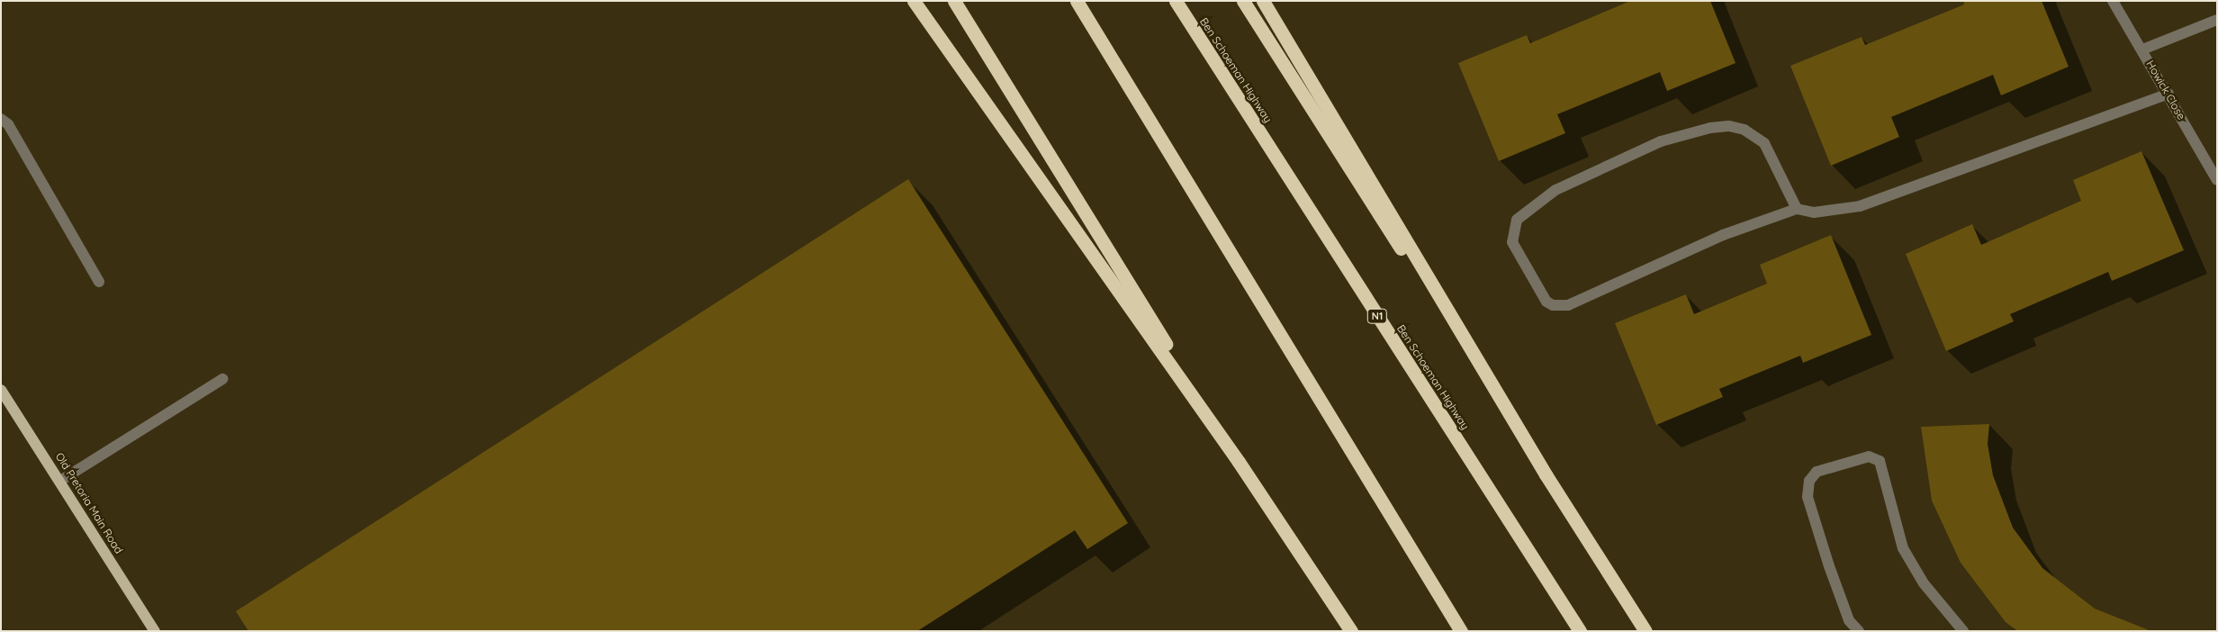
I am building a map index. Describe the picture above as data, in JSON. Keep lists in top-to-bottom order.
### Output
{
  "streets": {
    "highway": ["Ben Schoeman Highway", "N1"],
    "main road": ["Old Pretoria Main Road"],
    "street": ["Howick Close"]
  }
}
